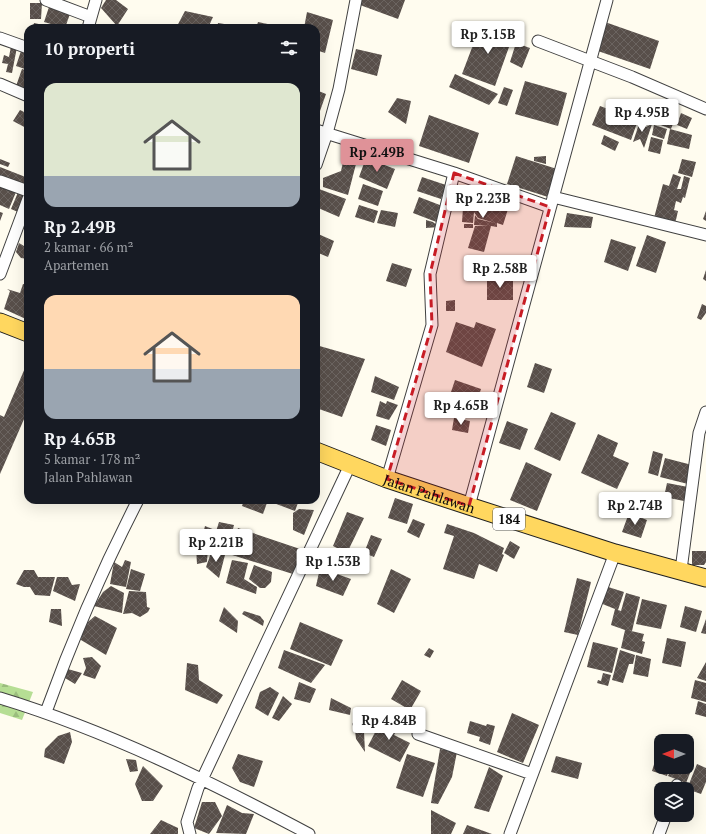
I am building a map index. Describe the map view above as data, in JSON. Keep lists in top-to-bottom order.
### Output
{
  "streets": {
    "main road": ["Jalan Pahlawan", "184"]
  },
  "north": "left",
  "page": {
    "price": [
      "Rp 3.15B",
      "Rp 4.95B",
      "Rp 2.49B",
      "Rp 2.23B",
      "Rp 2.58B",
      "Rp 4.65B",
      "Rp 2.74B",
      "Rp 2.21B",
      "Rp 1.53B",
      "Rp 4.84B"
    ],
    "heading": "10 properti",
    "list": [
      {
        "name": "Rp 2.49B",
        "note": "2 kamar · 66 m² · Apartemen"
      },
      {
        "name": "Rp 4.65B",
        "note": "5 kamar · 178 m² · Jalan Pahlawan"
      }
    ]
  }
}
